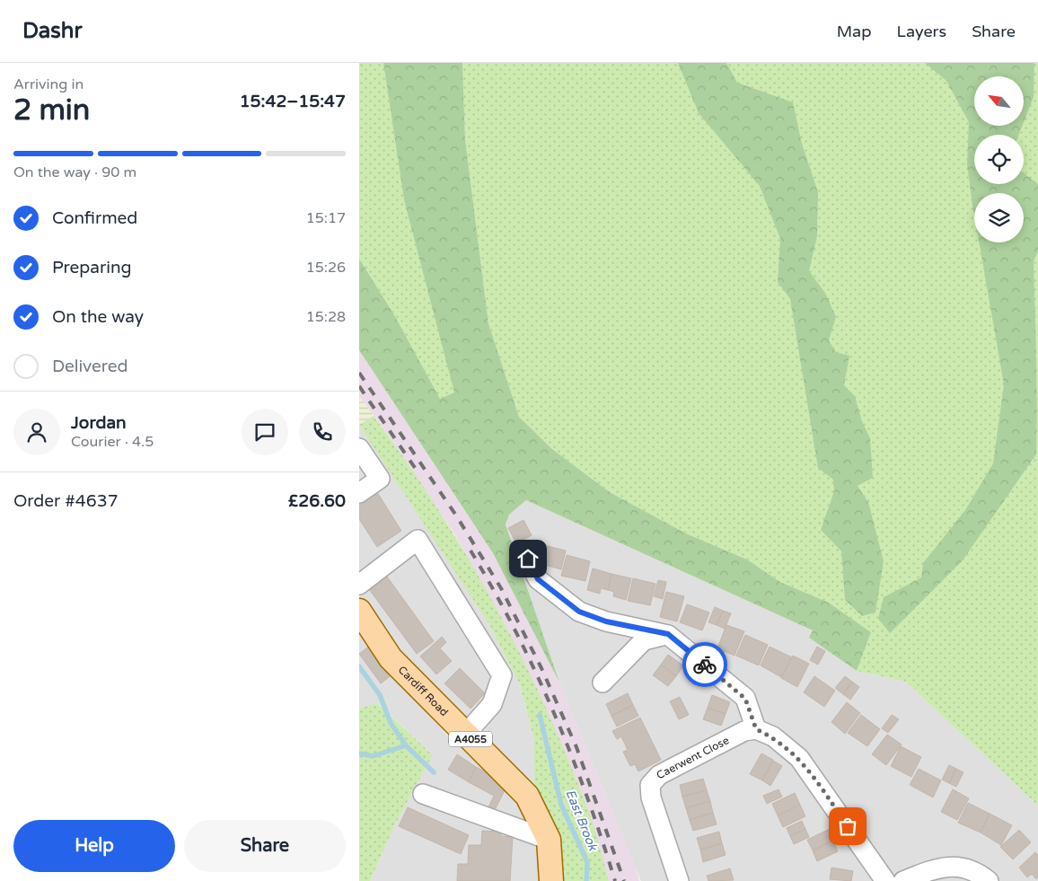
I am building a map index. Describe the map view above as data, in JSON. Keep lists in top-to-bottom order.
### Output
{
  "streets": {
    "main road": ["Cardiff Road", "A4055"],
    "street": ["Caerwent Close"]
  },
  "water": ["East Brook"],
  "north": "top left",
  "page": {
    "header": "Dashr",
    "nav": ["Map", "Layers", "Share"],
    "heading": ["2 min", "Arriving in", "15:42–15:47"],
    "panel": [
      "Jordan",
      "Courier · 4.5",
      "Order #4637",
      "£26.60"
    ],
    "bar": "On the way · 90 m",
    "list": [
      ["Confirmed", "15:17"],
      ["Preparing", "15:26"],
      ["On the way", "15:28"],
      "Delivered"
    ],
    "buttons": ["Help", "Share"]
  }
}
